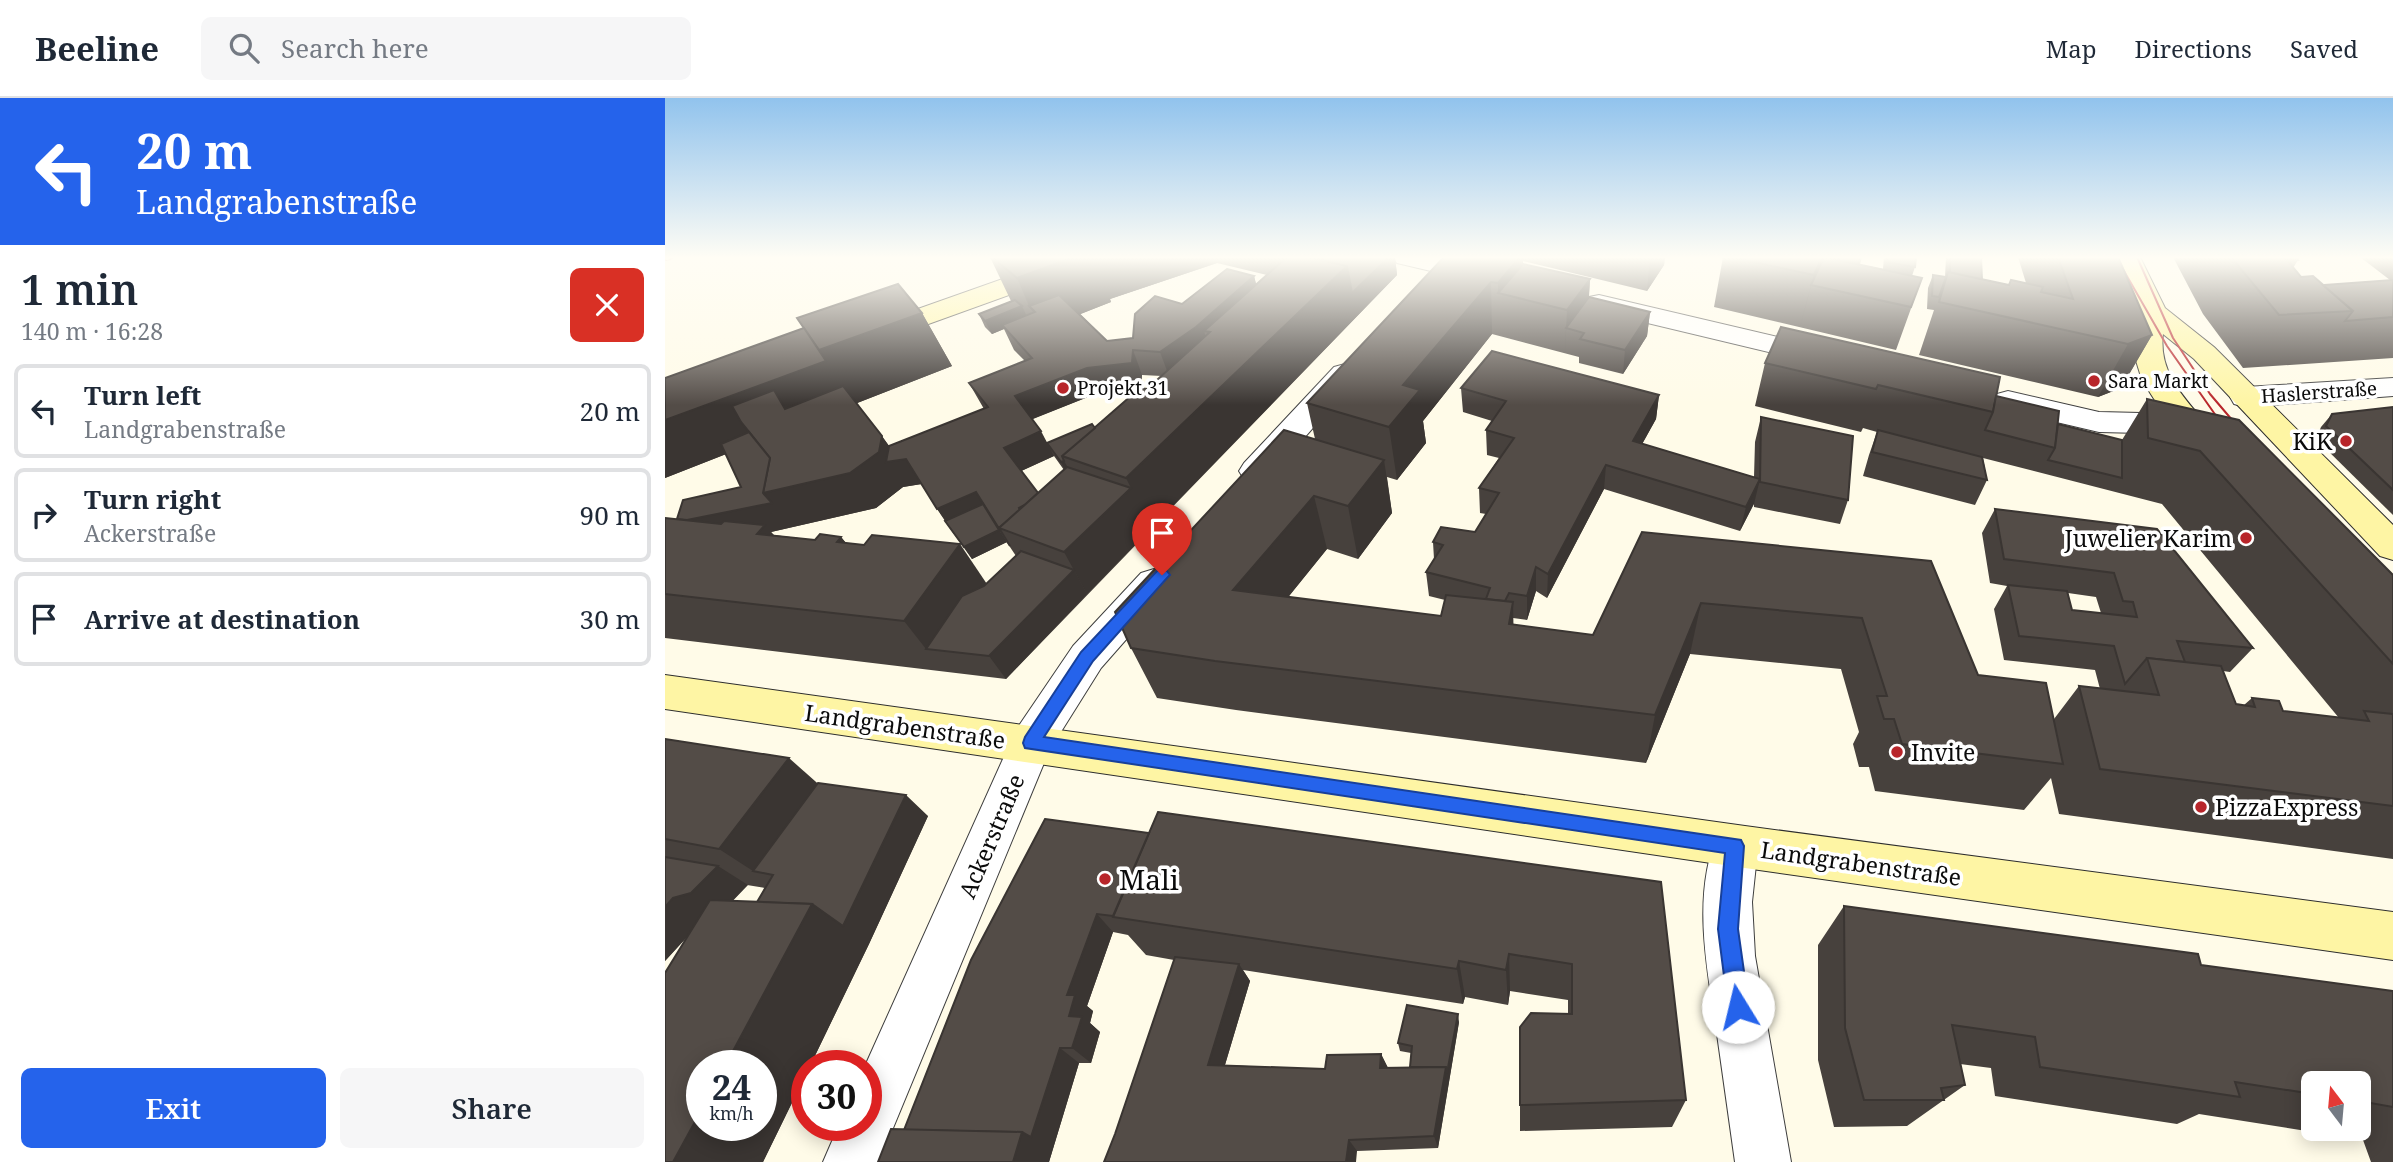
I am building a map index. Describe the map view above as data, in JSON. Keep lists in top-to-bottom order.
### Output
{
  "streets": {
    "main road": ["Landgrabenstraße"],
    "street": ["Haslerstraße", "Ackerstraße"]
  },
  "crossings": [
    ["Landgrabenstraße", "Ackerstraße"]
  ],
  "places": [
    "Sara Markt",
    "Projekt 31",
    "KiK",
    "Juwelier Karim",
    "Invite",
    "PizzaExpress",
    "Mali"
  ],
  "north": "top",
  "page": {
    "header": "Beeline",
    "search": "Search here",
    "nav": ["Map", "Directions", "Saved"],
    "turn": ["20 m", "Landgrabenstraße"],
    "heading": ["1 min", "140 m · 16:28"],
    "list": [
      {
        "name": "Turn left",
        "note": "Landgrabenstraße",
        "value": "20 m"
      },
      {
        "name": "Turn right",
        "note": "Ackerstraße",
        "value": "90 m"
      },
      {
        "name": "Arrive at destination",
        "value": "30 m"
      }
    ],
    "speed": "24 km/h",
    "limit": "30",
    "buttons": ["Exit", "Share"]
  }
}
